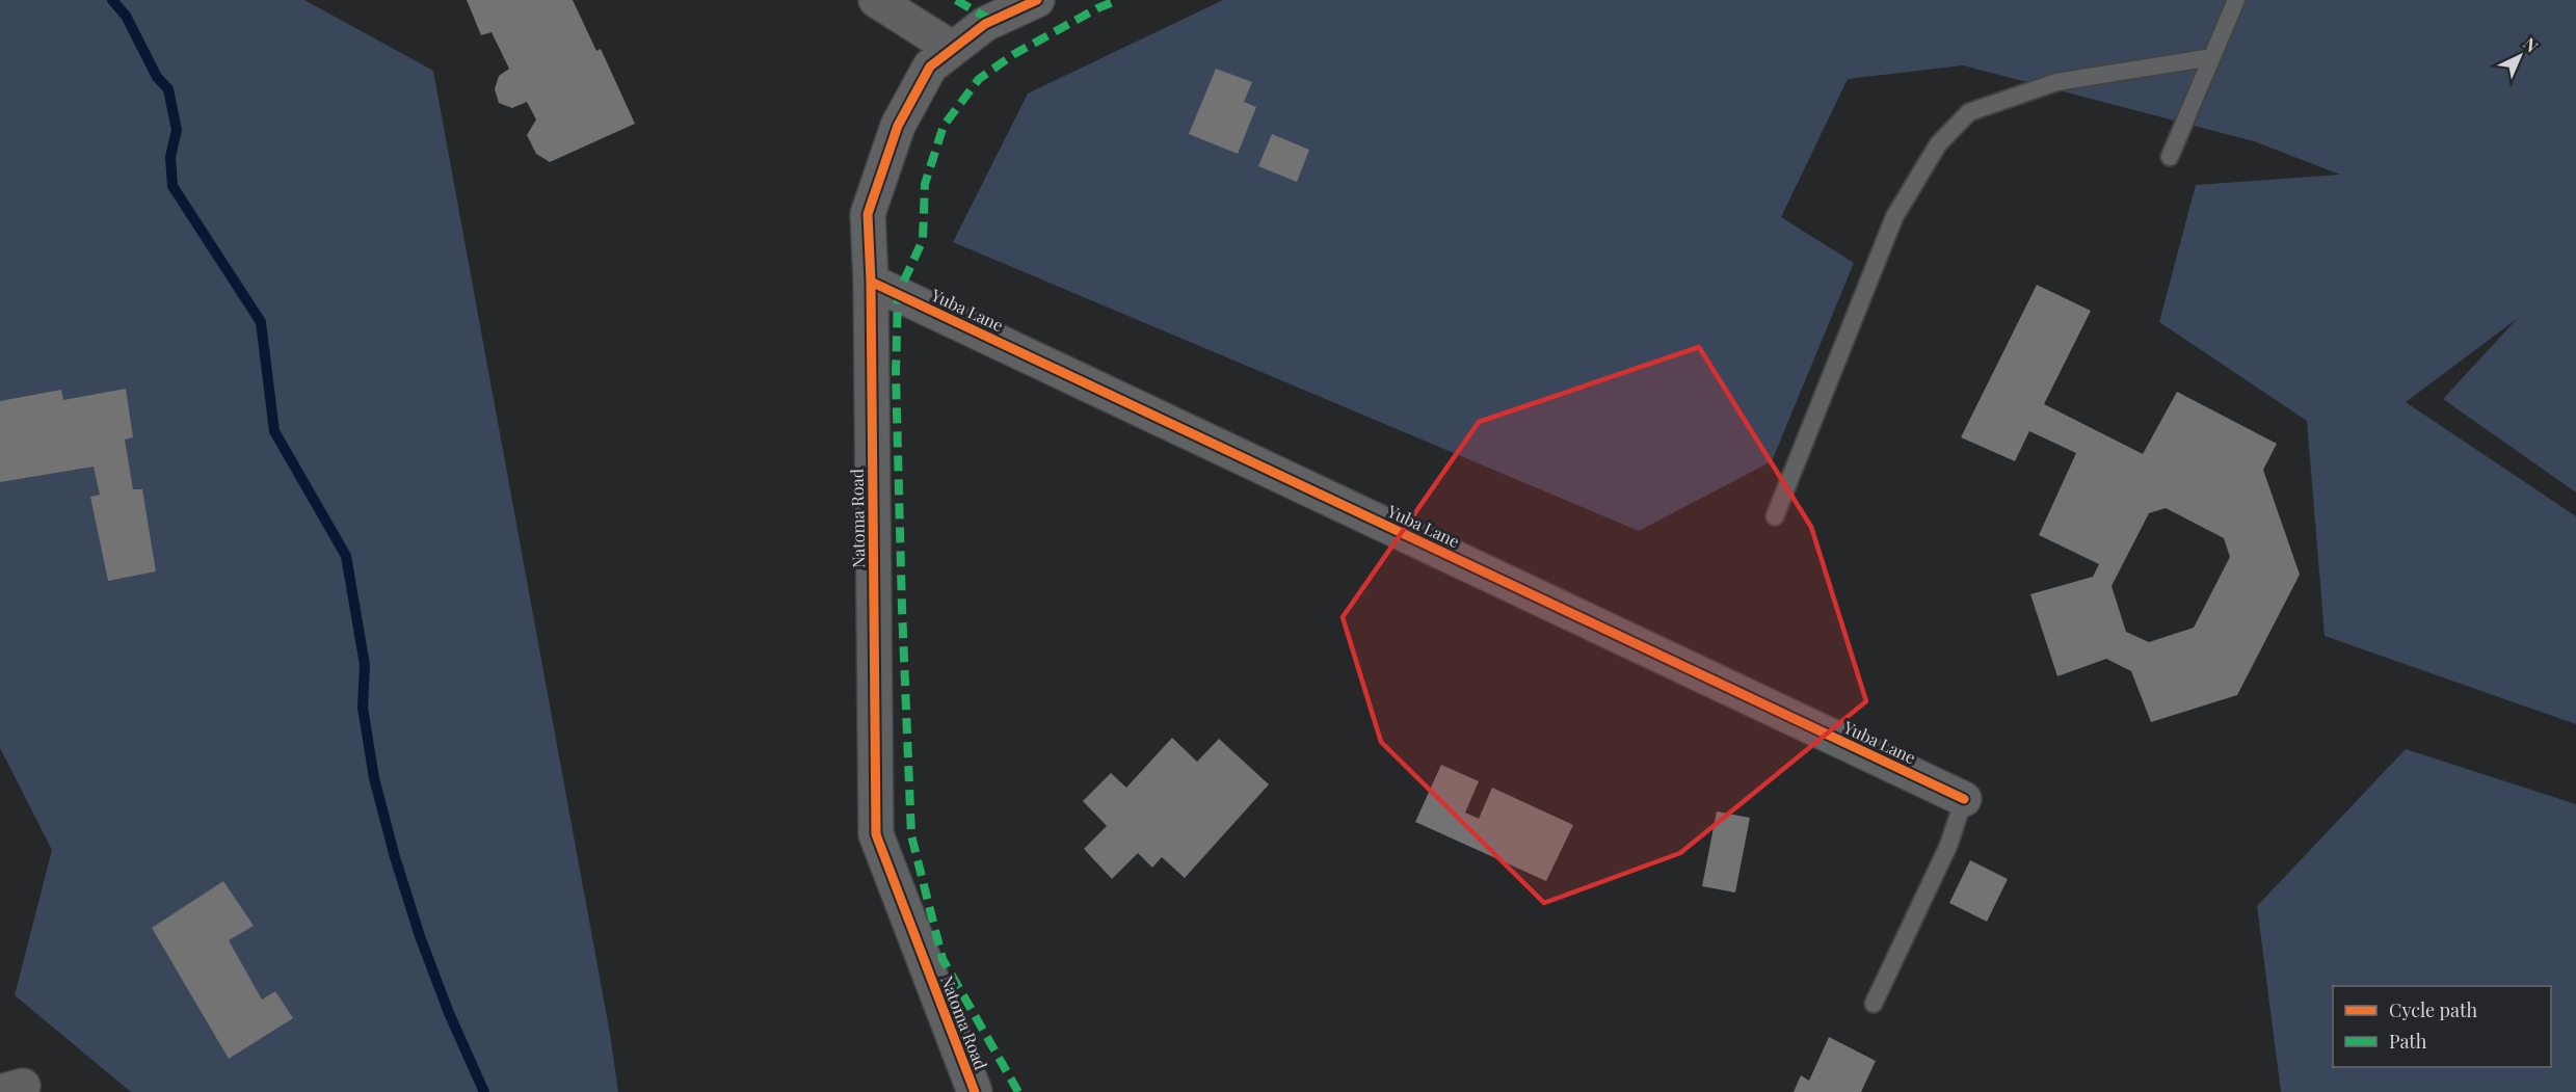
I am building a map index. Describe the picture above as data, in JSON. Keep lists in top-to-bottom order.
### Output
{
  "streets": {
    "street": ["Yuba Lane", "Natoma Road"]
  },
  "crossings": [
    ["Yuba Lane", "Natoma Road"]
  ],
  "legend": ["Cycle path", "Path"],
  "north": "top right"
}
